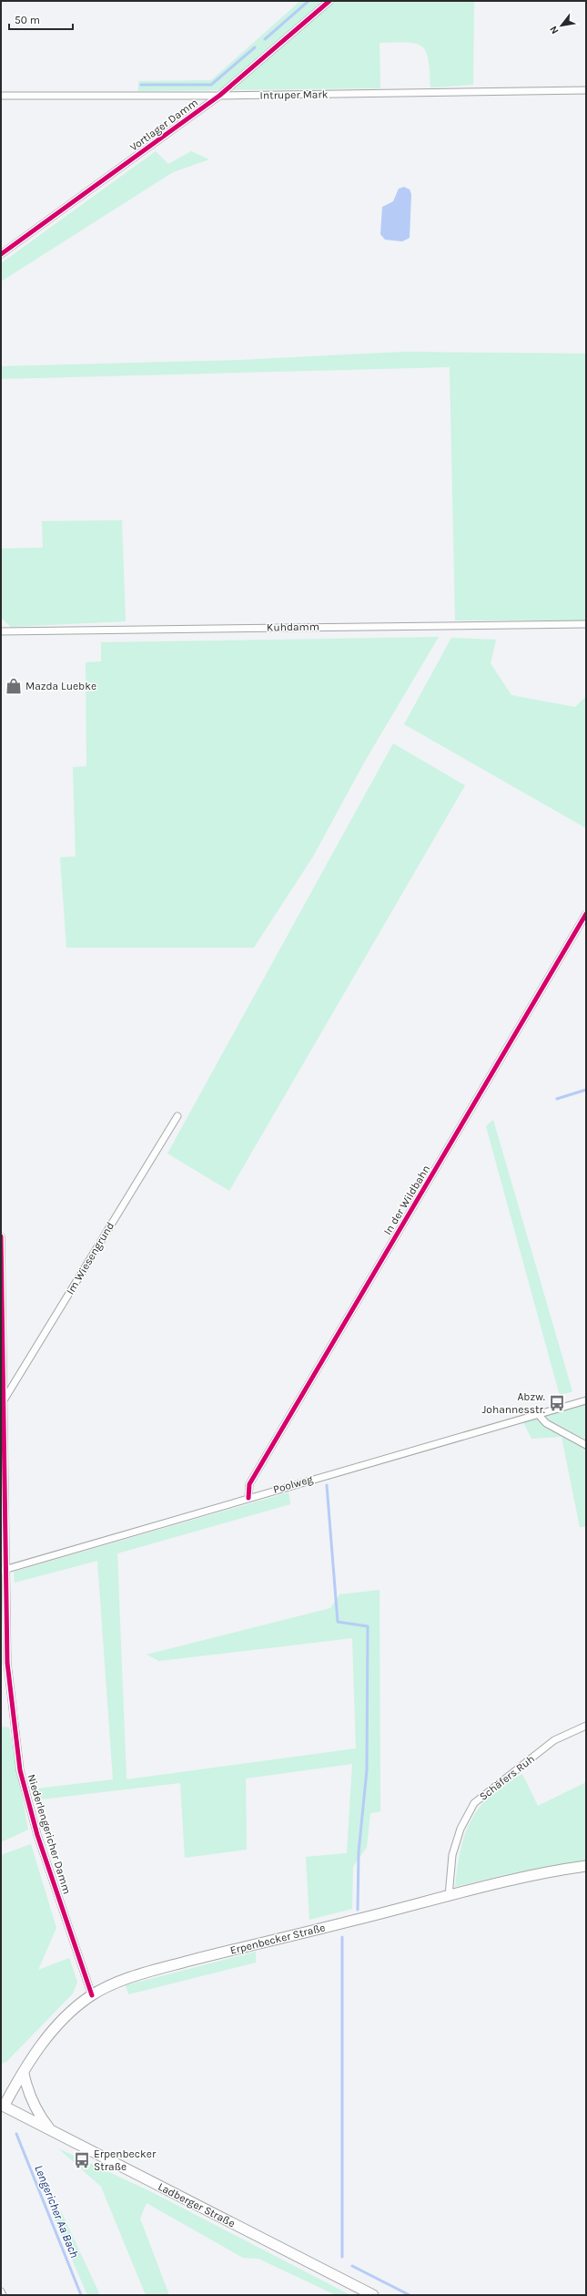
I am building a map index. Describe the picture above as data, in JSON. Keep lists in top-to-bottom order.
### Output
{
  "streets": {
    "main road": ["Erpenbecker Straße", "Ladberger Straße"],
    "street": [
      "Intruper Mark",
      "Vortlager Damm",
      "Kuhdamm",
      "In der Wildbahn",
      "Im Wiesengrund",
      "Poolweg",
      "Schäfers Ruh",
      "Niederlengericher Damm"
    ]
  },
  "crossings": [
    ["Intruper Mark", "Vortlager Damm"],
    ["In der Wildbahn", "Poolweg"],
    ["Im Wiesengrund", "Niederlengericher Damm"],
    ["Poolweg", "Niederlengericher Damm"],
    ["Schäfers Ruh", "Erpenbecker Straße"],
    ["Niederlengericher Damm", "Erpenbecker Straße"],
    ["Erpenbecker Straße", "Ladberger Straße"]
  ],
  "water": ["Lengericher Aa Bach"],
  "places": {
    "shop": ["Mazda Luebke"],
    "bus stop": ["Abzw. Johannesstr.", "Erpenbecker Straße"]
  },
  "scale_bar": "50 m",
  "north": "bottom left"
}
